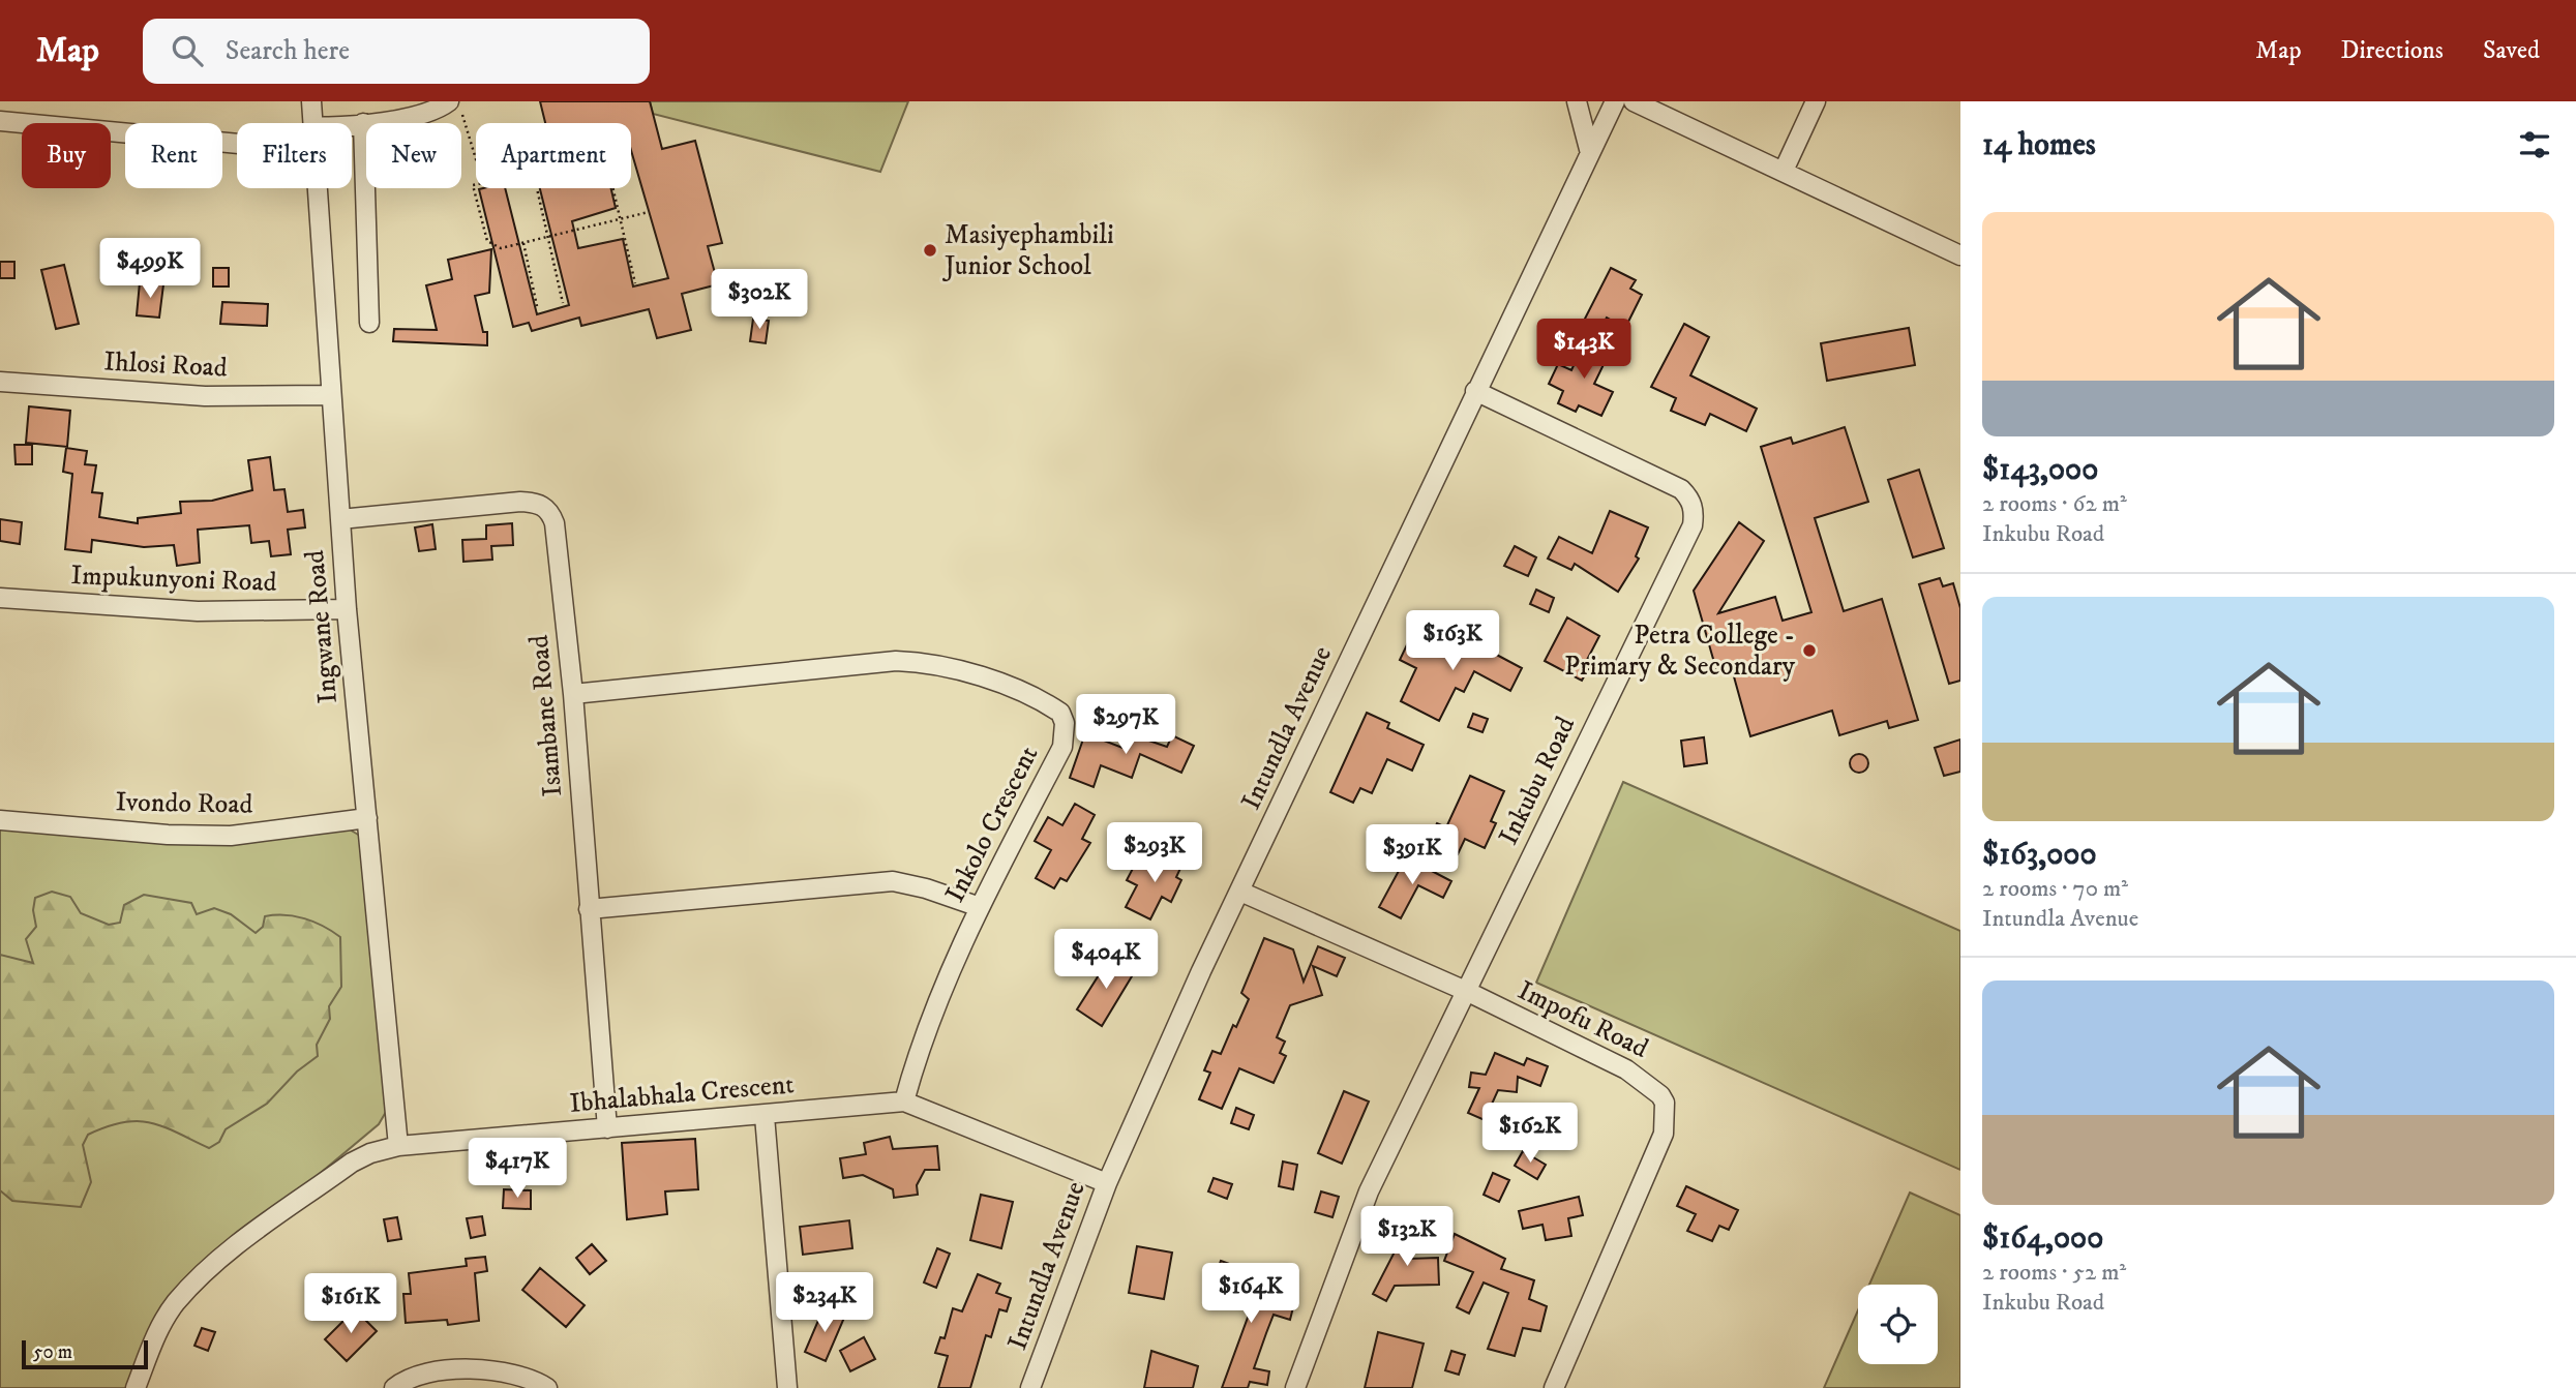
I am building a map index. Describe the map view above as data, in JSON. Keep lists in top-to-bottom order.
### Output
{
  "streets": {
    "street": [
      "Ihlosi Road",
      "Impukunyoni Road",
      "Ingwane Road",
      "Isambane Road",
      "Intundla Avenue",
      "Inkubu Road",
      "Ivondo Road",
      "Inkolo Crescent",
      "Impofu Road",
      "Ibhalabhala Crescent"
    ]
  },
  "crossings": [
    ["Ihlosi Road", "Ingwane Road"],
    ["Impukunyoni Road", "Ingwane Road"],
    ["Ingwane Road", "Isambane Road"],
    ["Ingwane Road", "Ivondo Road"],
    ["Ingwane Road", "Ibhalabhala Crescent"],
    ["Isambane Road", "Inkolo Crescent"],
    ["Isambane Road", "Ibhalabhala Crescent"],
    ["Intundla Avenue", "Inkubu Road"],
    ["Intundla Avenue", "Ibhalabhala Crescent"],
    ["Inkubu Road", "Impofu Road"],
    ["Inkolo Crescent", "Ibhalabhala Crescent"]
  ],
  "places": ["Masiyephambili Junior School", "Petra College - Primary & Secondary"],
  "scale_bar": "50 m",
  "page": {
    "header": "Map",
    "search": "Search here",
    "nav": ["Map", "Directions", "Saved"],
    "heading": "14 homes",
    "chip": [
      "Buy",
      "Rent",
      "Filters",
      "New",
      "Apartment"
    ],
    "list": [
      {
        "name": "$143,000",
        "note": "2 rooms · 62 m² · Inkubu Road"
      },
      {
        "name": "$163,000",
        "note": "2 rooms · 70 m² · Intundla Avenue"
      },
      {
        "name": "$164,000",
        "note": "2 rooms · 52 m² · Inkubu Road"
      }
    ],
    "price": [
      "$499K",
      "$302K",
      "$143K",
      "$163K",
      "$297K",
      "$293K",
      "$391K",
      "$404K",
      "$162K",
      "$417K",
      "$132K",
      "$164K",
      "$234K",
      "$161K"
    ],
    "scale": "50 m"
  }
}
